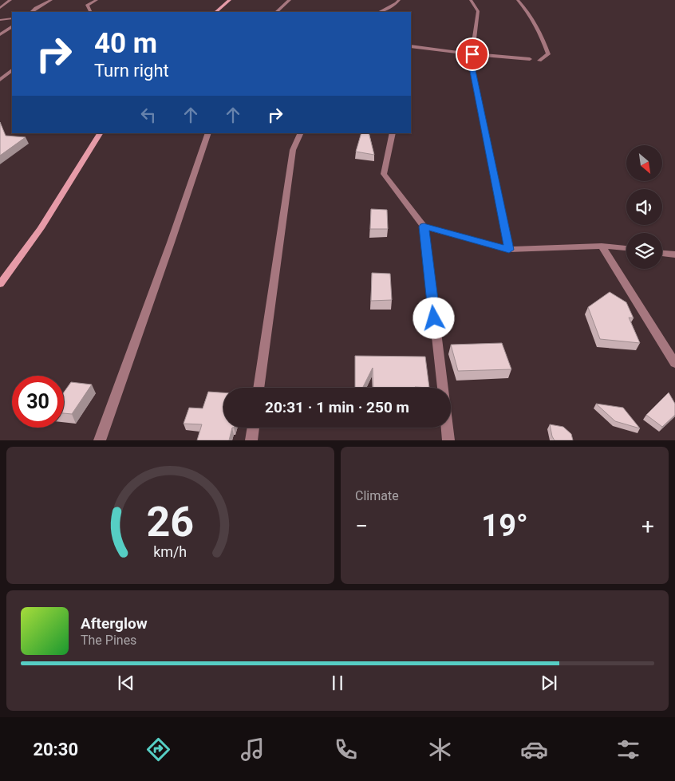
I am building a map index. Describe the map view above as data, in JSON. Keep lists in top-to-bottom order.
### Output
{
  "north": "bottom right",
  "page": {
    "turn": ["40 m", "Turn right"],
    "limit": "30",
    "trip": "20:31 · 1 min · 250 m",
    "tile": "Climate",
    "heat": ["−", "19°", "+"],
    "song": ["Afterglow", "The Pines"],
    "tabs": "20:30",
    "gauge": ["26", "km/h"]
  }
}
